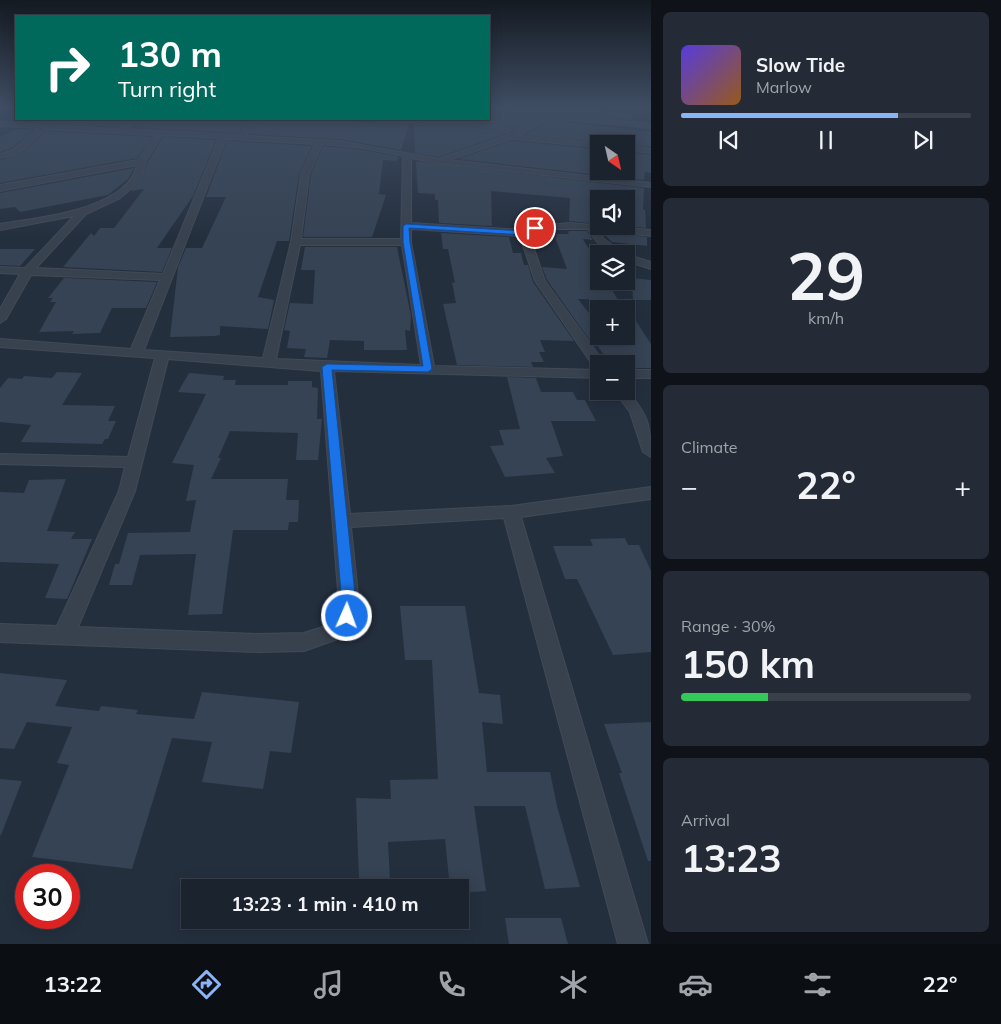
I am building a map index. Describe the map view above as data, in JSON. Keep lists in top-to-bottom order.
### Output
{
  "north": "bottom right",
  "page": {
    "turn": ["130 m", "Turn right"],
    "song": ["Slow Tide", "Marlow"],
    "map_buttons": ["+", "−"],
    "tile": [
      ["29", "km/h"],
      "Climate",
      ["Range · 30%", "150 km"],
      ["Arrival", "13:23"]
    ],
    "heat": ["−", "22°", "+"],
    "limit": "30",
    "trip": "13:23 · 1 min · 410 m",
    "tabs": ["13:22", "22°"]
  }
}
